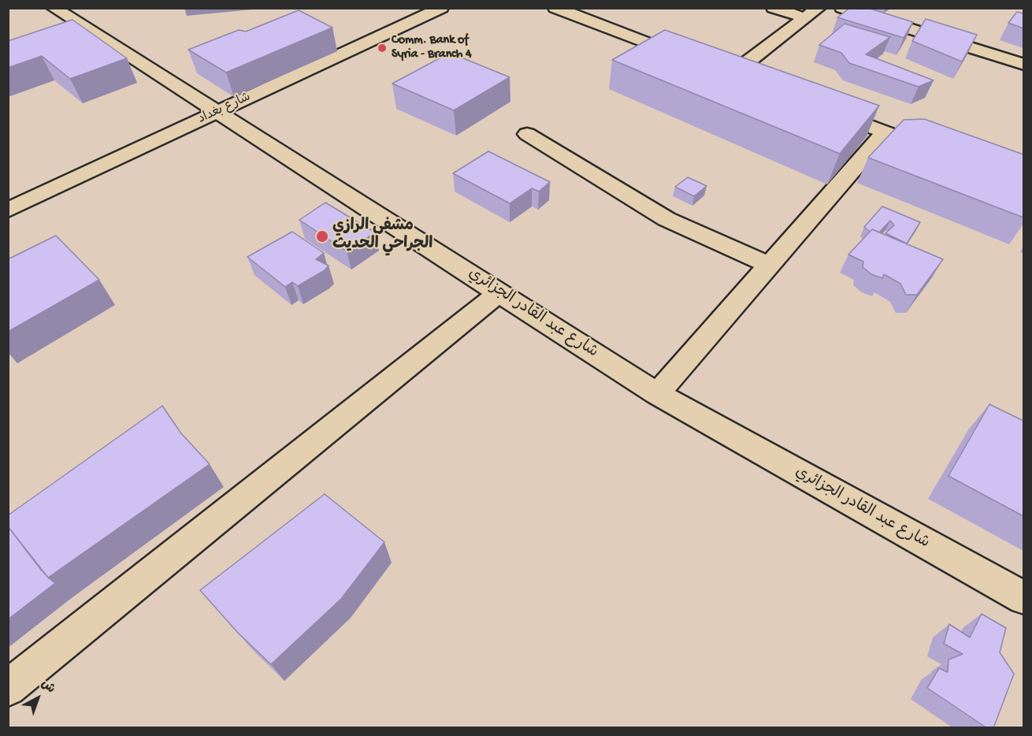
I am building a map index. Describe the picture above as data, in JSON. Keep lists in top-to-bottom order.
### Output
{
  "streets": {
    "street": ["شارع بغداد", "شارع عبد القادر الجزائري"]
  },
  "crossings": [
    ["شارع بغداد", "شارع عبد القادر الجزائري"]
  ],
  "places": ["Comm. Bank of Syria - Branch 4", "مشفى الرازي الجراحي الحديث"],
  "north": "top right"
}
